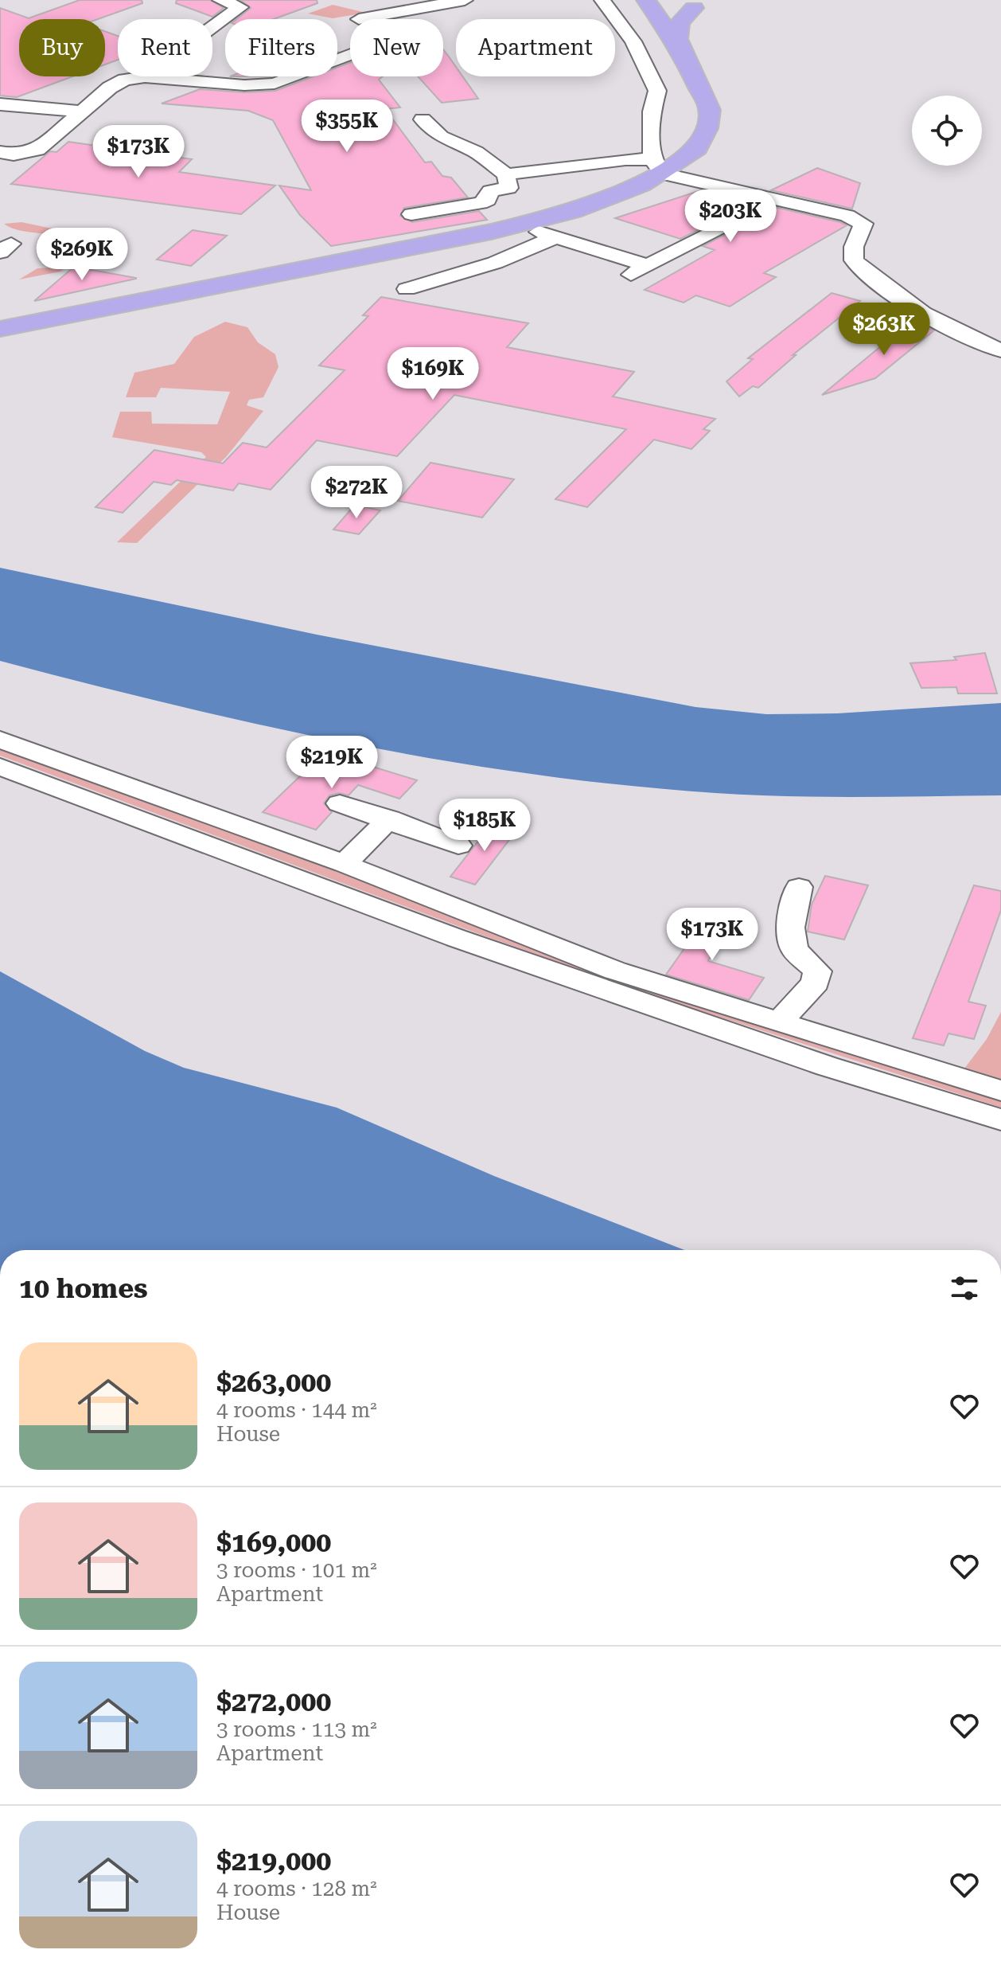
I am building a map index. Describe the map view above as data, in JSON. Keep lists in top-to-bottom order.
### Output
{
  "page": {
    "chip": [
      "Buy",
      "Rent",
      "Filters",
      "New",
      "Apartment"
    ],
    "price": [
      "$355K",
      "$173K",
      "$203K",
      "$269K",
      "$263K",
      "$169K",
      "$272K",
      "$219K",
      "$185K",
      "$173K"
    ],
    "heading": "10 homes",
    "list": [
      {
        "name": "$263,000",
        "note": "4 rooms · 144 m² · House"
      },
      {
        "name": "$169,000",
        "note": "3 rooms · 101 m² · Apartment"
      },
      {
        "name": "$272,000",
        "note": "3 rooms · 113 m² · Apartment"
      },
      {
        "name": "$219,000",
        "note": "4 rooms · 128 m² · House"
      }
    ]
  }
}
